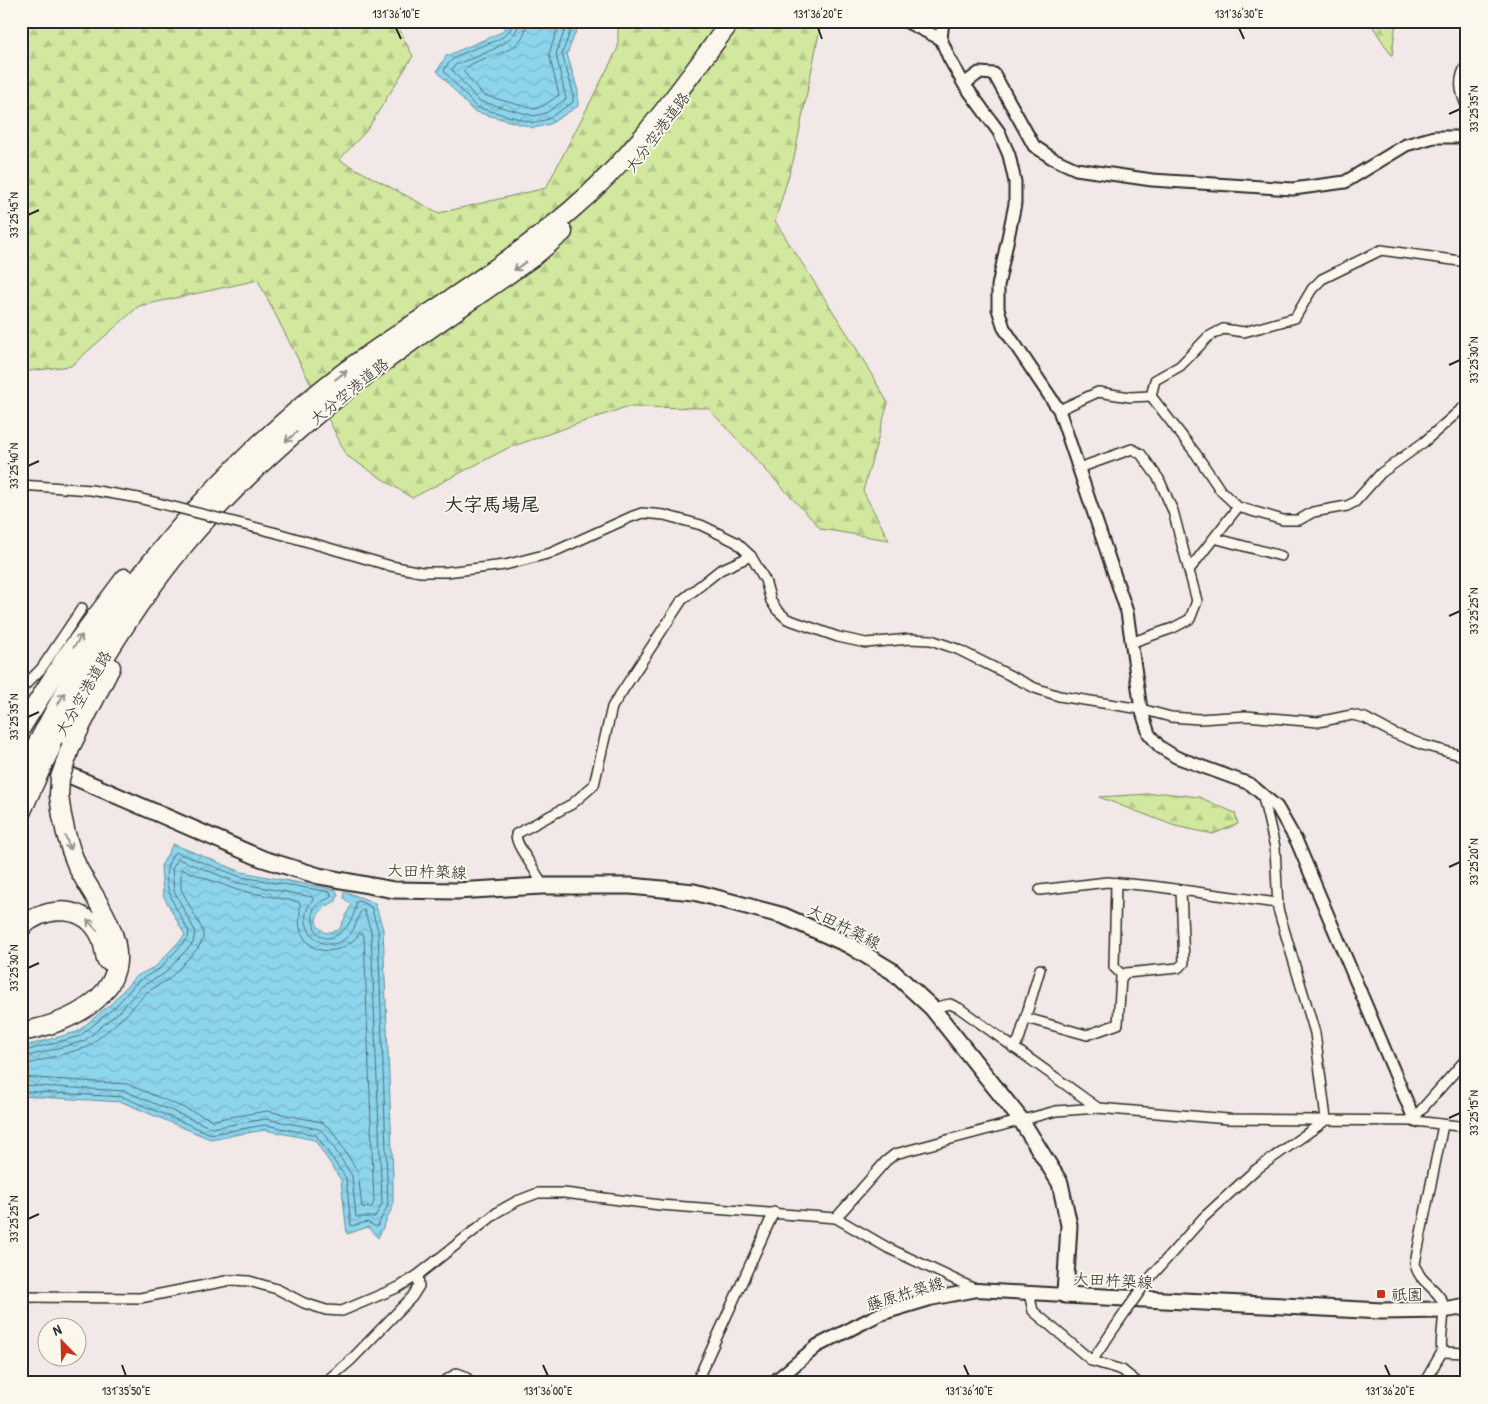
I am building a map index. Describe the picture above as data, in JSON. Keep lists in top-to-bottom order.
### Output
{
  "streets": {
    "highway": ["大分空港道路"],
    "main road": ["大田杵築線", "藤原杵築線"]
  },
  "crossings": [
    ["大分空港道路", "大田杵築線"],
    ["大田杵築線", "藤原杵築線"]
  ],
  "districts": ["大字馬場尾"],
  "places": {
    "transit": ["祇園"]
  },
  "north": "top left",
  "coordinates": [
    "131°36'10\"E",
    "131°36'20\"E",
    "131°36'30\"E",
    "33°25'35\"N",
    "33°25'45\"N",
    "33°25'30\"N",
    "33°25'40\"N",
    "33°25'25\"N",
    "33°25'20\"N",
    "33°25'15\"N",
    "131°35'50\"E",
    "131°36'00\"E"
  ]
}
